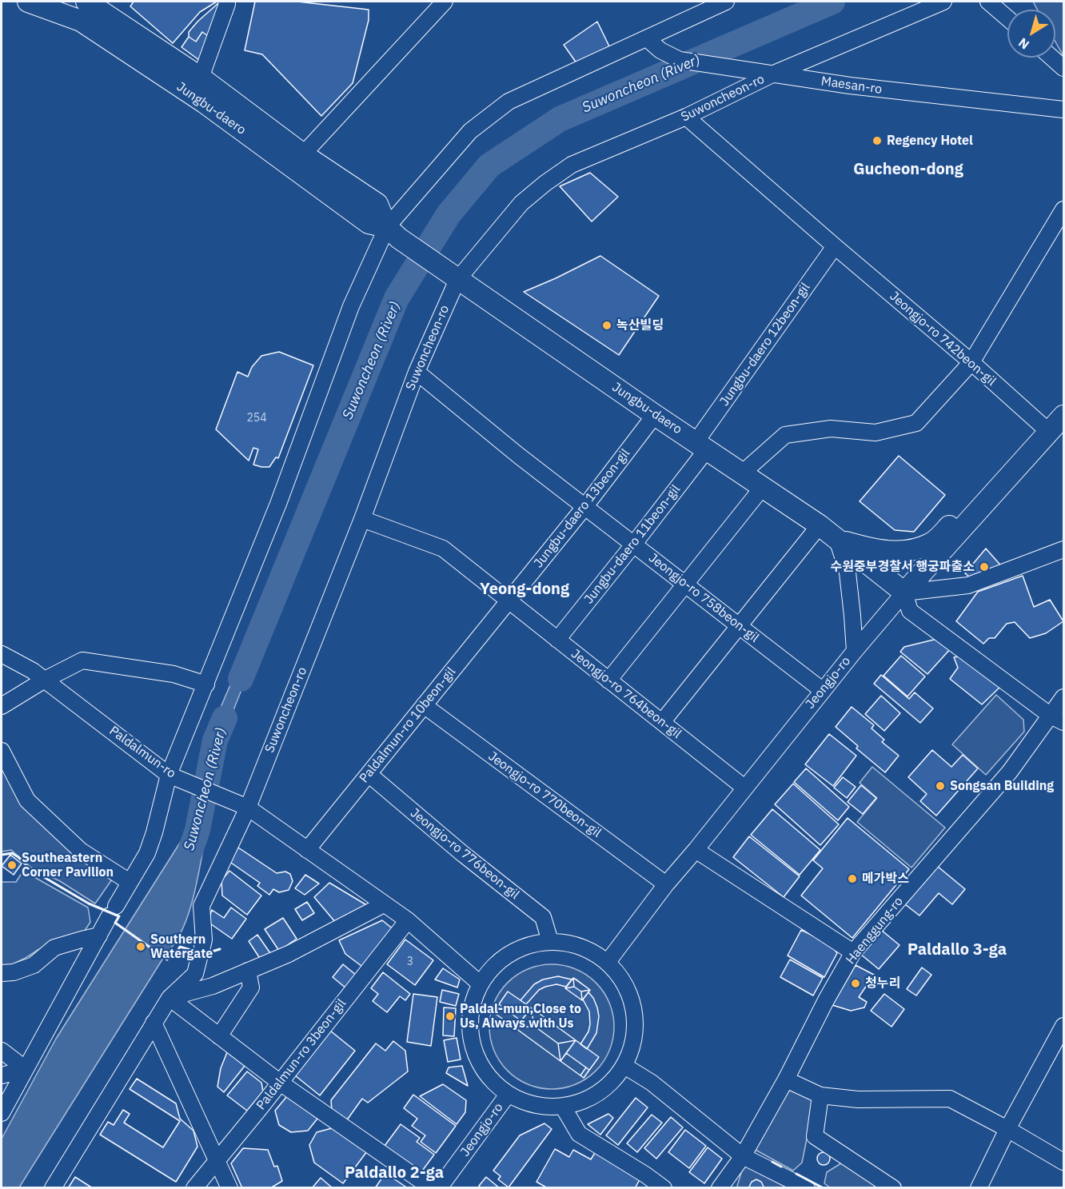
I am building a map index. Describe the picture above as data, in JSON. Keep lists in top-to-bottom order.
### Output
{
  "streets": {
    "main road": ["Jungbu-daero", "Jeongjo-ro"],
    "street": [
      "Maesan-ro",
      "Suwoncheon-ro",
      "Jeongjo-ro 742beon-gil",
      "Jungbu-daero 12beon-gil",
      "Jungbu-daero 13beon-gil",
      "Jungbu-daero 11beon-gil",
      "Jeongjo-ro 758beon-gil",
      "Jeongjo-ro 764beon-gil",
      "Paldalmun-ro 10beon-gil",
      "Paldalmun-ro",
      "Jeongjo-ro 770beon-gil",
      "Jeongjo-ro 776beon-gil",
      "Haenggung-ro",
      "Paldalmun-ro 3beon-gil"
    ]
  },
  "crossings": [
    ["Maesan-ro", "Suwoncheon-ro"],
    ["Suwoncheon-ro", "Jungbu-daero"],
    ["Suwoncheon-ro", "Jeongjo-ro 742beon-gil"],
    ["Suwoncheon-ro", "Jeongjo-ro 758beon-gil"],
    ["Suwoncheon-ro", "Jeongjo-ro 764beon-gil"],
    ["Suwoncheon-ro", "Paldalmun-ro"],
    ["Jungbu-daero", "Jungbu-daero 12beon-gil"],
    ["Jungbu-daero", "Jungbu-daero 13beon-gil"],
    ["Jungbu-daero", "Jungbu-daero 11beon-gil"],
    ["Jungbu-daero", "Jeongjo-ro"],
    ["Jeongjo-ro 742beon-gil", "Jungbu-daero 12beon-gil"],
    ["Jeongjo-ro 742beon-gil", "Jeongjo-ro"],
    ["Jungbu-daero 12beon-gil", "Jungbu-daero 11beon-gil"],
    ["Jungbu-daero 13beon-gil", "Jeongjo-ro 758beon-gil"],
    ["Jungbu-daero 13beon-gil", "Jeongjo-ro 764beon-gil"],
    ["Jungbu-daero 13beon-gil", "Paldalmun-ro 10beon-gil"],
    ["Jungbu-daero 11beon-gil", "Jeongjo-ro 758beon-gil"],
    ["Jungbu-daero 11beon-gil", "Jeongjo-ro 764beon-gil"],
    ["Jeongjo-ro 758beon-gil", "Jeongjo-ro"],
    ["Jeongjo-ro", "Jeongjo-ro 764beon-gil"],
    ["Jeongjo-ro", "Paldalmun-ro"],
    ["Jeongjo-ro", "Jeongjo-ro 770beon-gil"],
    ["Jeongjo-ro", "Jeongjo-ro 776beon-gil"],
    ["Jeongjo-ro 764beon-gil", "Paldalmun-ro 10beon-gil"],
    ["Paldalmun-ro 10beon-gil", "Paldalmun-ro"],
    ["Paldalmun-ro 10beon-gil", "Jeongjo-ro 770beon-gil"],
    ["Paldalmun-ro 10beon-gil", "Jeongjo-ro 776beon-gil"],
    ["Paldalmun-ro", "Jeongjo-ro 776beon-gil"],
    ["Paldalmun-ro", "Paldalmun-ro 3beon-gil"]
  ],
  "districts": [
    "Gucheon-dong",
    "Yeong-dong",
    "Paldallo 3-ga",
    "Paldallo 2-ga"
  ],
  "water": ["Suwoncheon (River)"],
  "places": [
    "Regency Hotel",
    "녹산빌딩",
    "수원중부경찰서 행궁파출소",
    "Songsan Building",
    "Southeastern Corner Pavilion",
    "메가박스",
    "Southern Watergate",
    "청누리",
    "Paldal-mun,Close to Us, Always with Us"
  ],
  "house_numbers": ["254", "3"],
  "north": "bottom left"
}
